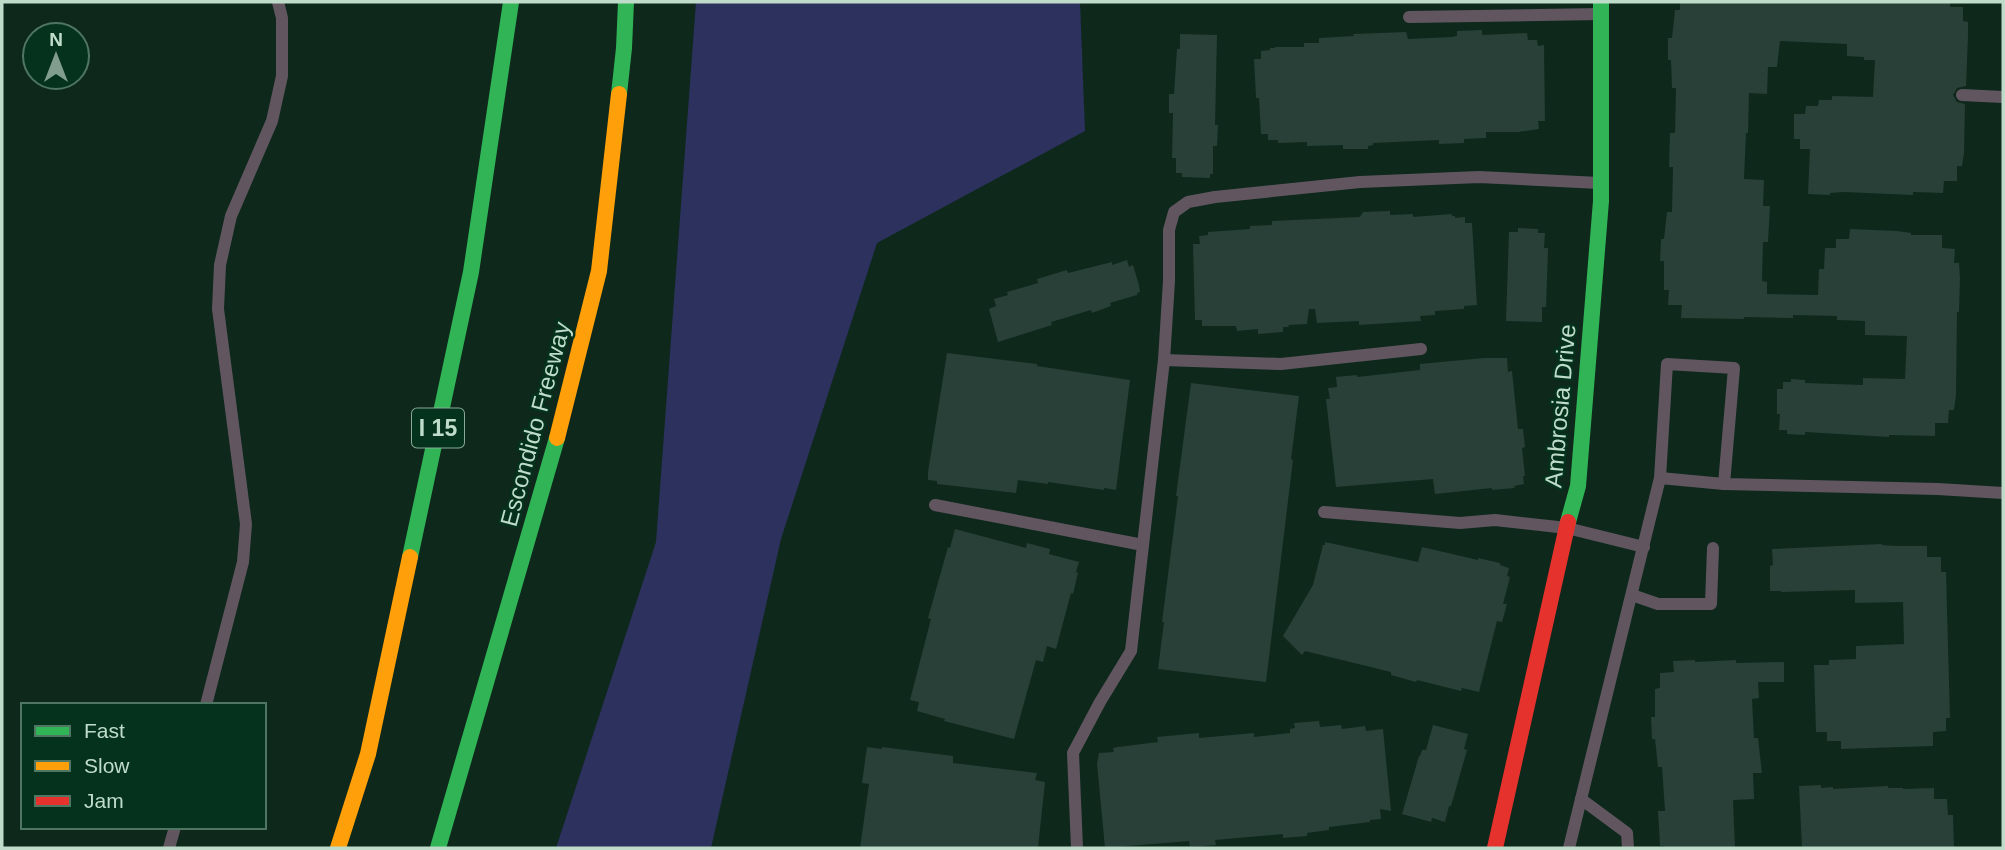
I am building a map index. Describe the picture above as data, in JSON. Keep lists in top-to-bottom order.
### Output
{
  "streets": {
    "main road": ["Ambrosia Drive", "Escondido Freeway", "I 15"]
  },
  "legend": ["Fast", "Slow", "Jam"],
  "north": "top"
}
